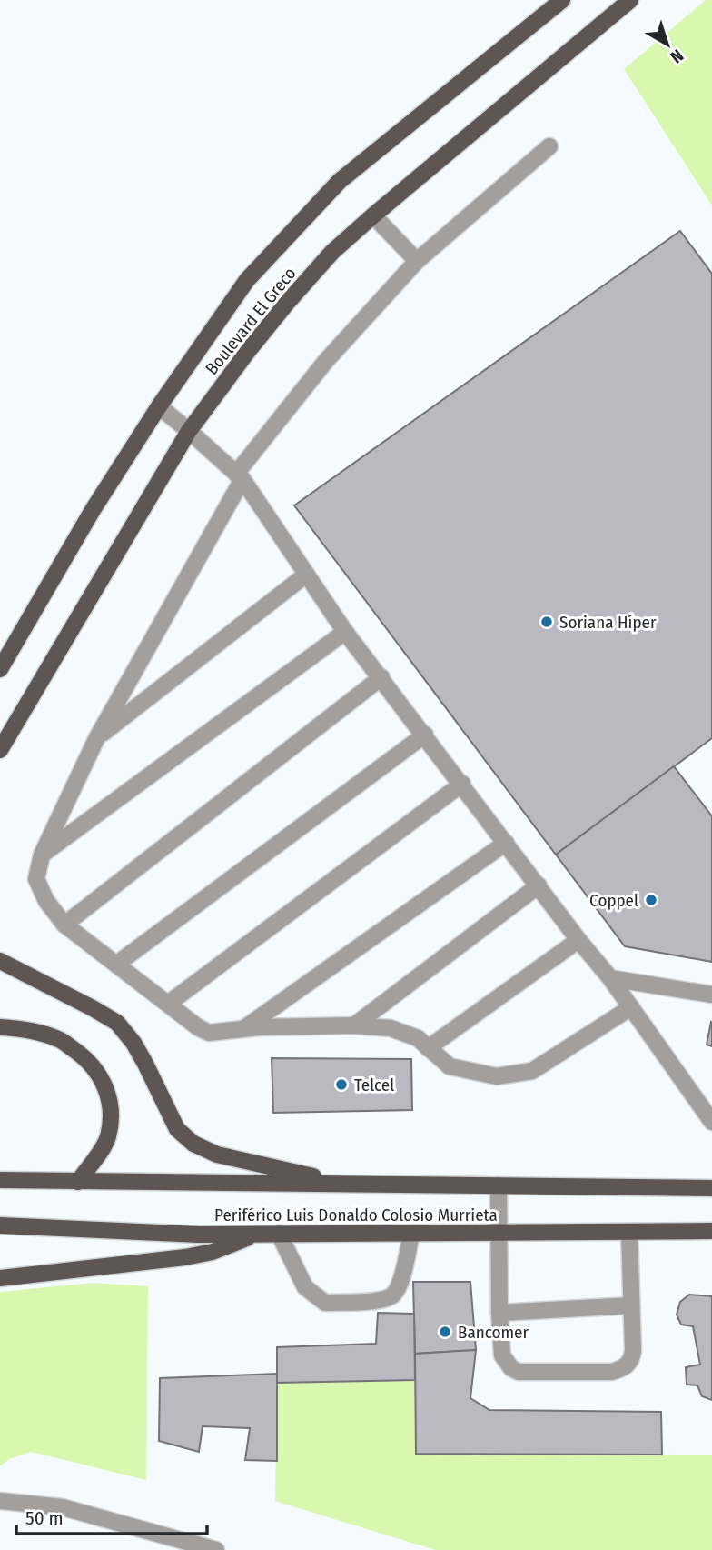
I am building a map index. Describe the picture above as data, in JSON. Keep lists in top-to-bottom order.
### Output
{
  "streets": {
    "main road": ["Boulevard El Greco", "Periférico Luis Donaldo Colosio Murrieta"]
  },
  "places": [
    "Soriana Híper",
    "Coppel",
    "Telcel",
    "Bancomer"
  ],
  "scale_bar": "50 m",
  "north": "bottom right"
}
